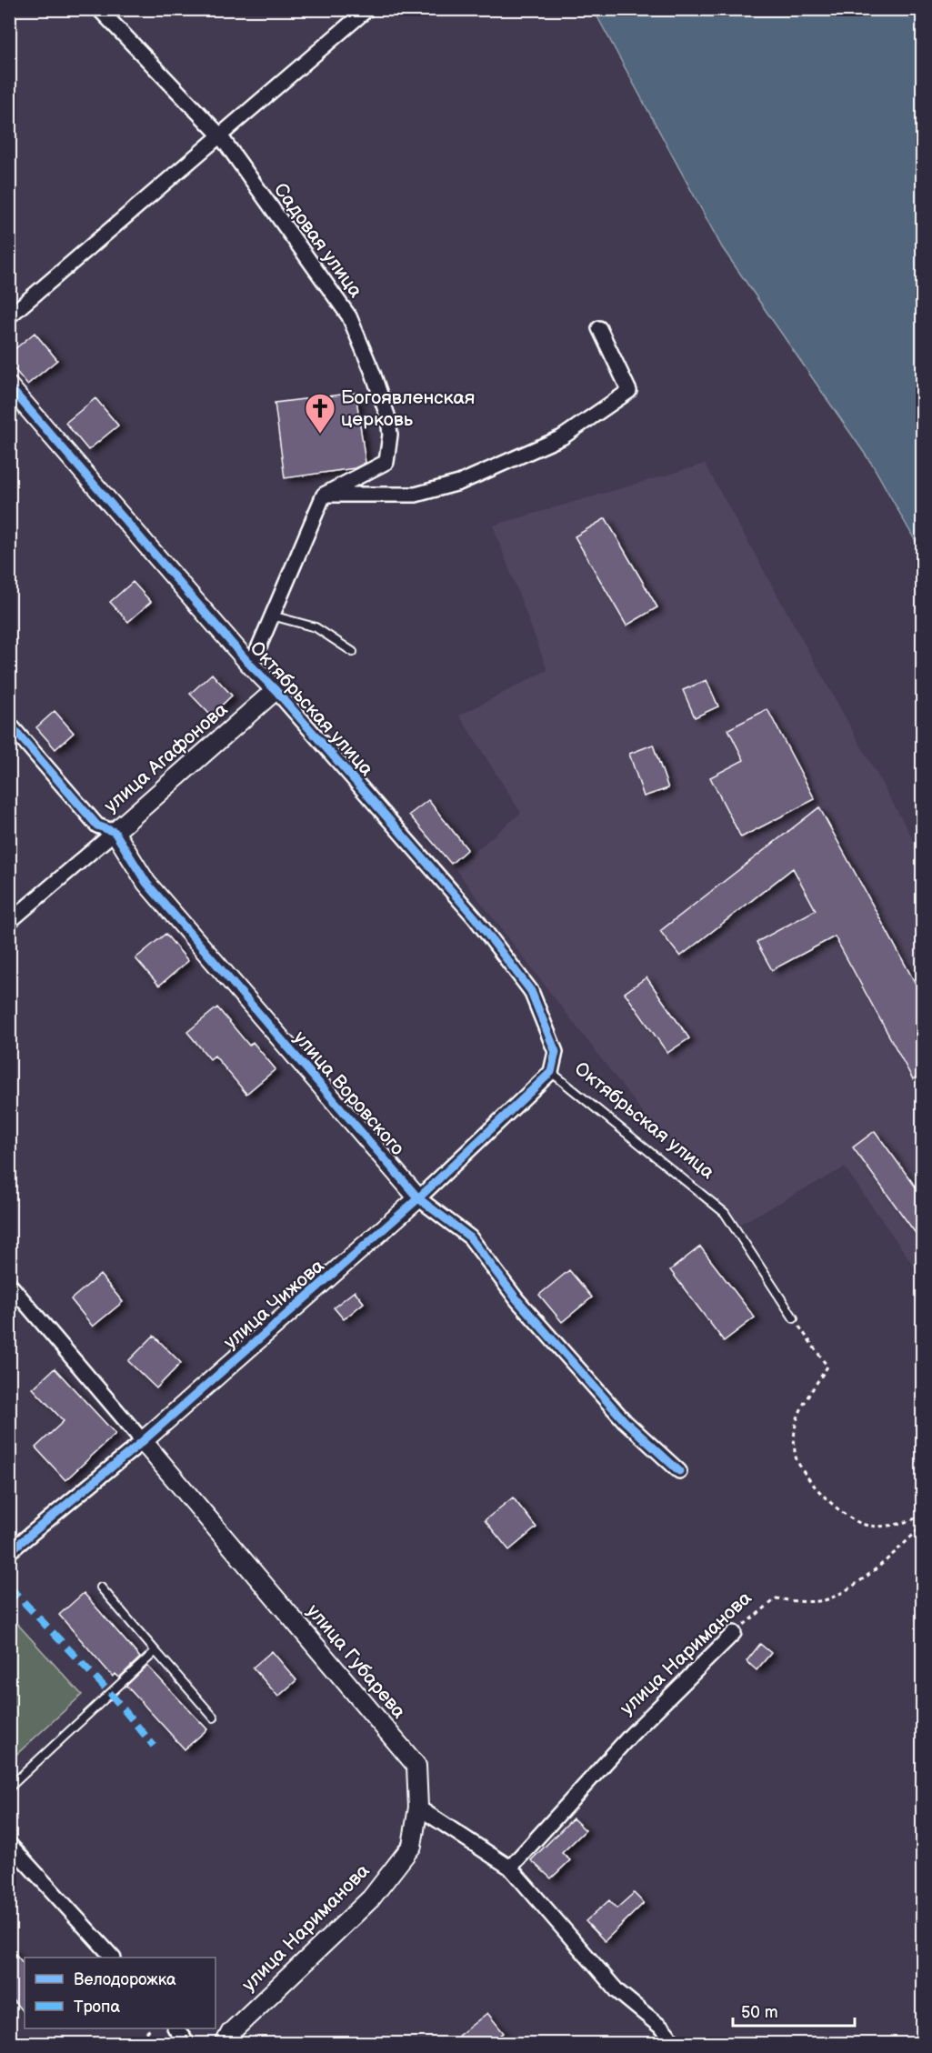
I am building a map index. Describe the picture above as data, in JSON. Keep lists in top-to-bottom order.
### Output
{
  "streets": {
    "street": [
      "Садовая улица",
      "Октябрьская улица",
      "улица Агафонова",
      "улица Воровского",
      "улица Чижова",
      "улица Нариманова",
      "улица Губарева"
    ]
  },
  "crossings": [
    ["Октябрьская улица", "улица Агафонова"],
    ["Октябрьская улица", "улица Чижова"],
    ["улица Агафонова", "улица Воровского"],
    ["улица Воровского", "улица Чижова"],
    ["улица Чижова", "улица Губарева"],
    ["улица Нариманова", "улица Губарева"]
  ],
  "places": {
    "church": ["Богоявленская церковь"]
  },
  "legend": ["Велодорожка", "Тропа"],
  "scale_bar": "50 m"
}
